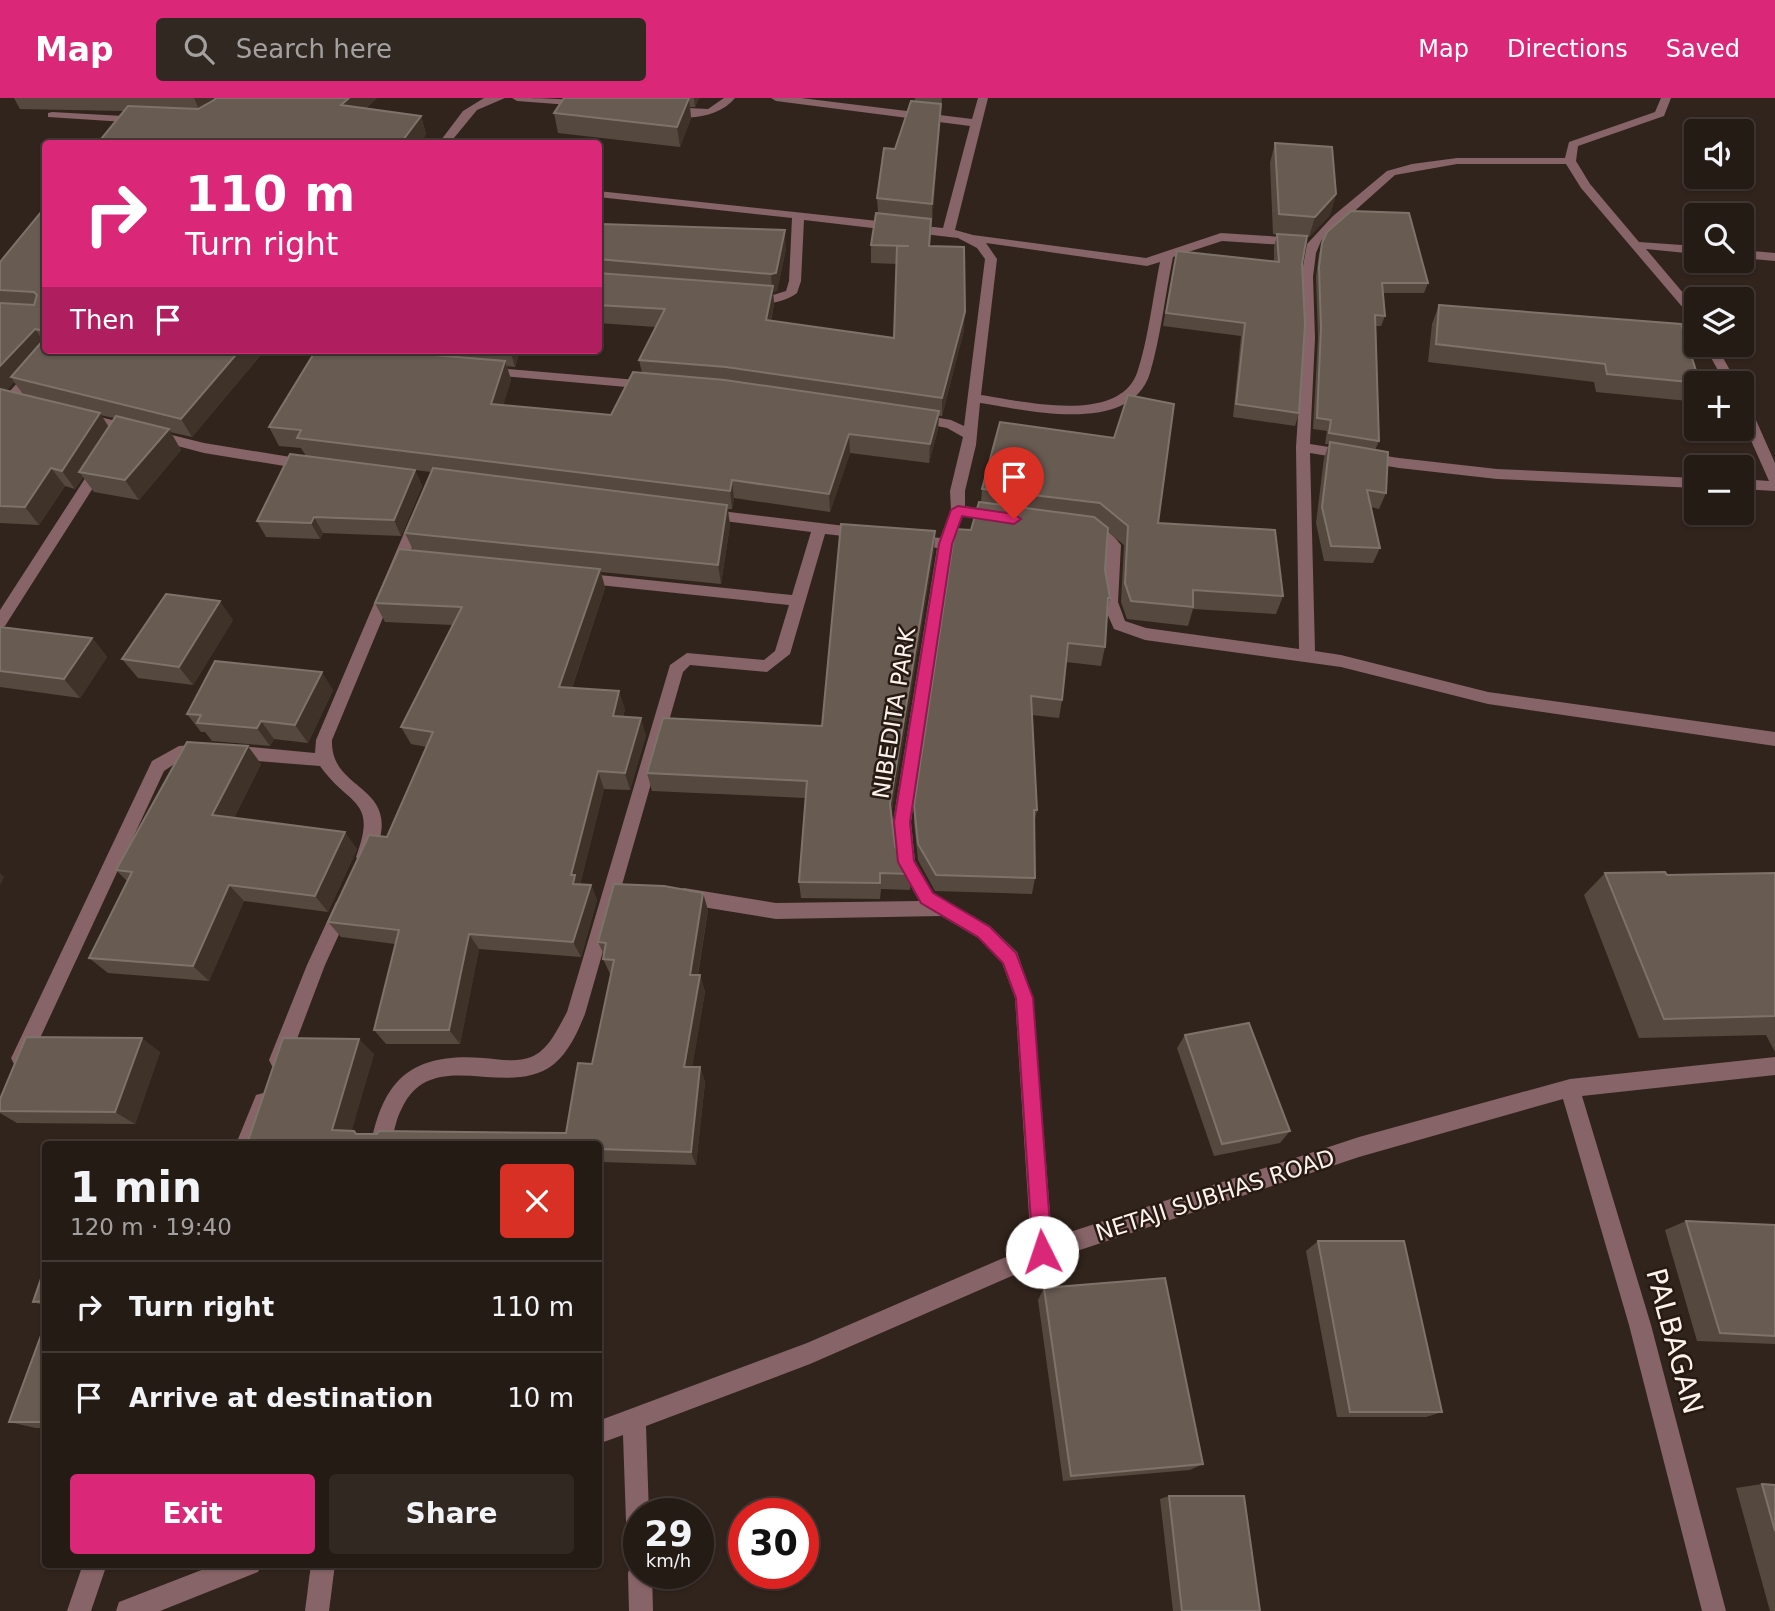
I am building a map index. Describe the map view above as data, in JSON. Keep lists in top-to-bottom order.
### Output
{
  "streets": {
    "street": ["NIBEDITA PARK", "NETAJI SUBHAS ROAD", "PALBAGAN"]
  },
  "crossings": [
    ["NIBEDITA PARK", "NETAJI SUBHAS ROAD"],
    ["NETAJI SUBHAS ROAD", "PALBAGAN"]
  ],
  "page": {
    "header": "Map",
    "search": "Search here",
    "nav": ["Map", "Directions", "Saved"],
    "map_buttons": ["+", "−"],
    "turn": ["110 m", "Turn right"],
    "then": "Then",
    "heading": ["1 min", "120 m · 19:40"],
    "list": [
      {
        "name": "Turn right",
        "value": "110 m"
      },
      {
        "name": "Arrive at destination",
        "value": "10 m"
      }
    ],
    "buttons": ["Exit", "Share"],
    "speed": "29 km/h",
    "limit": "30"
  }
}
